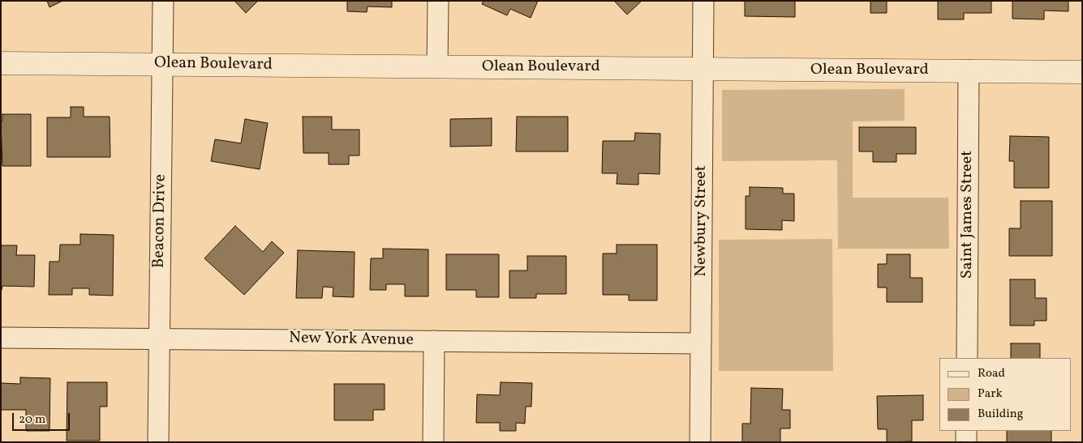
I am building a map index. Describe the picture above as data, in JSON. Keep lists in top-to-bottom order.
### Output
{
  "streets": {
    "street": [
      "Olean Boulevard",
      "Saint James Street",
      "Beacon Drive",
      "Newbury Street",
      "New York Avenue"
    ]
  },
  "crossings": [
    ["Olean Boulevard", "Saint James Street"],
    ["Olean Boulevard", "Beacon Drive"],
    ["Olean Boulevard", "Newbury Street"],
    ["Beacon Drive", "New York Avenue"],
    ["Newbury Street", "New York Avenue"]
  ],
  "legend": ["Road", "Park", "Building"],
  "scale_bar": "20 m"
}
